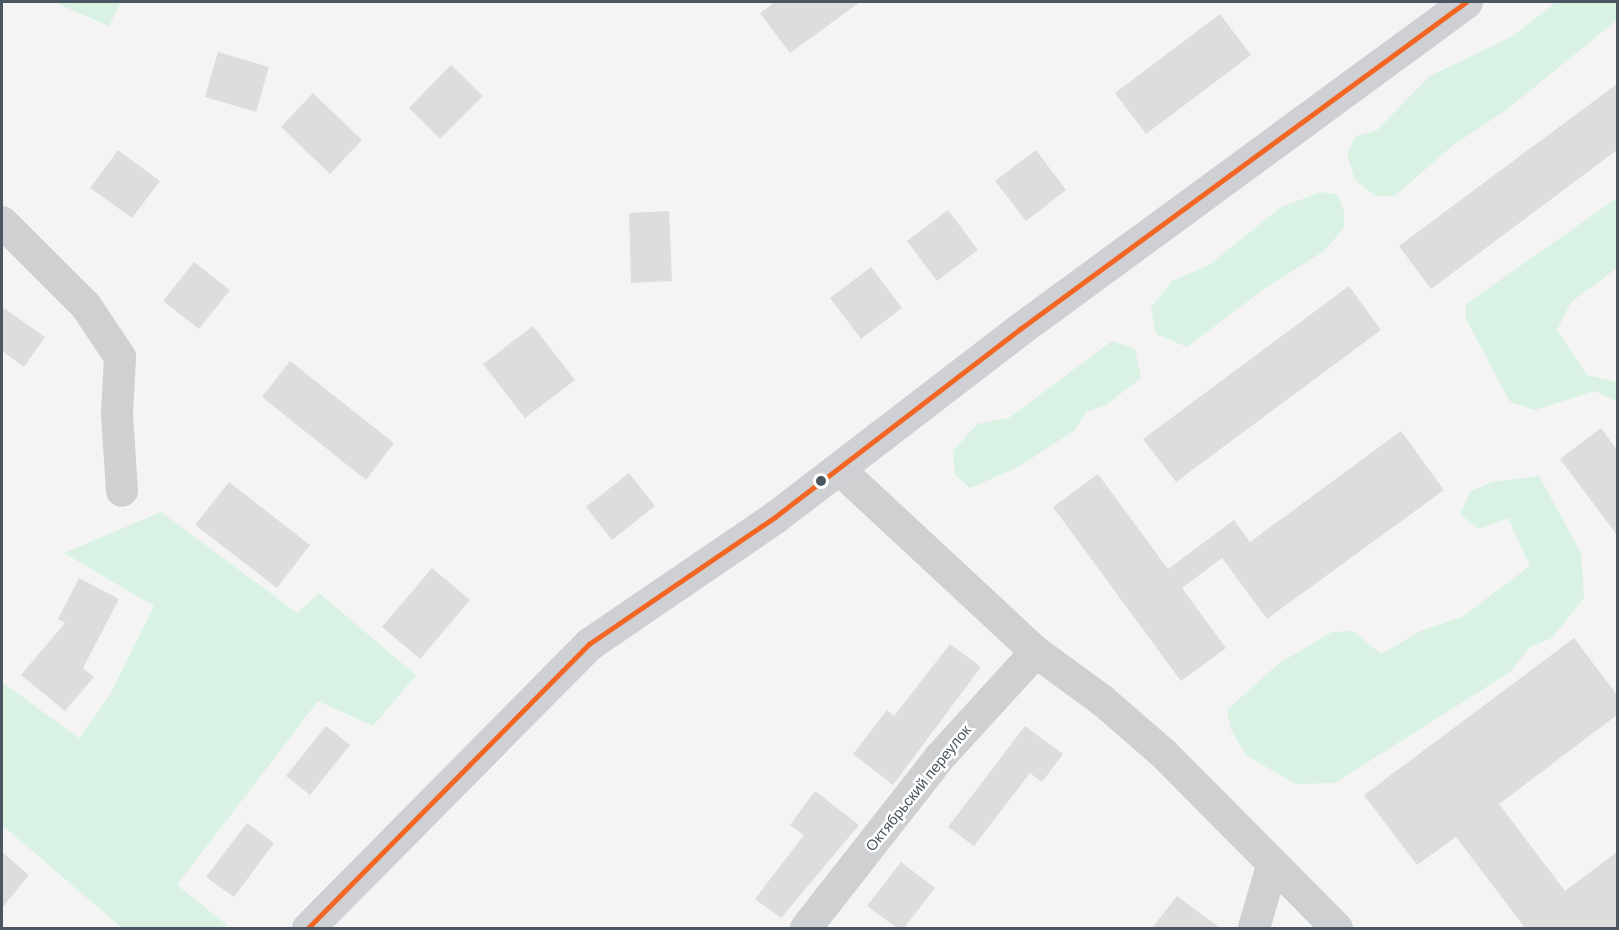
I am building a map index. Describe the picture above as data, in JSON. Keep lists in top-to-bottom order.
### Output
{
  "streets": {
    "street": ["Октябрьский переулок"]
  }
}
